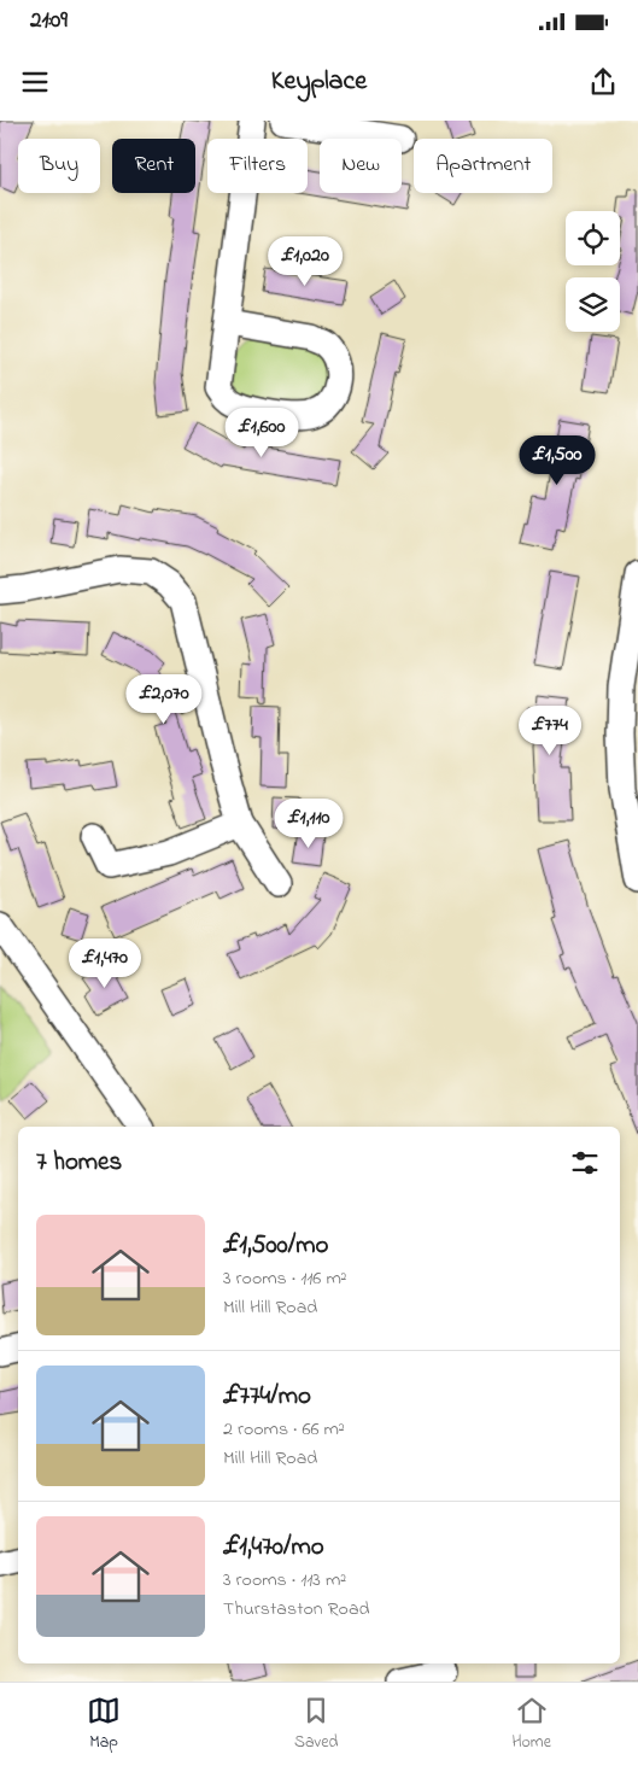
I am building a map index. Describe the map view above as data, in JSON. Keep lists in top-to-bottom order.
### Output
{
  "page": {
    "status": "21:09",
    "header": "Keyplace",
    "chip": [
      "Buy",
      "Rent",
      "Filters",
      "New",
      "Apartment"
    ],
    "price": [
      "£1,020",
      "£1,600",
      "£1,500",
      "£2,070",
      "£774",
      "£1,110",
      "£1,470"
    ],
    "heading": "7 homes",
    "list": [
      {
        "name": "£1,500/mo",
        "note": "3 rooms · 116 m² · Mill Hill Road"
      },
      {
        "name": "£774/mo",
        "note": "2 rooms · 66 m² · Mill Hill Road"
      },
      {
        "name": "£1,470/mo",
        "note": "3 rooms · 113 m² · Thurstaston Road"
      }
    ],
    "tabs": ["Map", "Saved", "Home"]
  }
}
